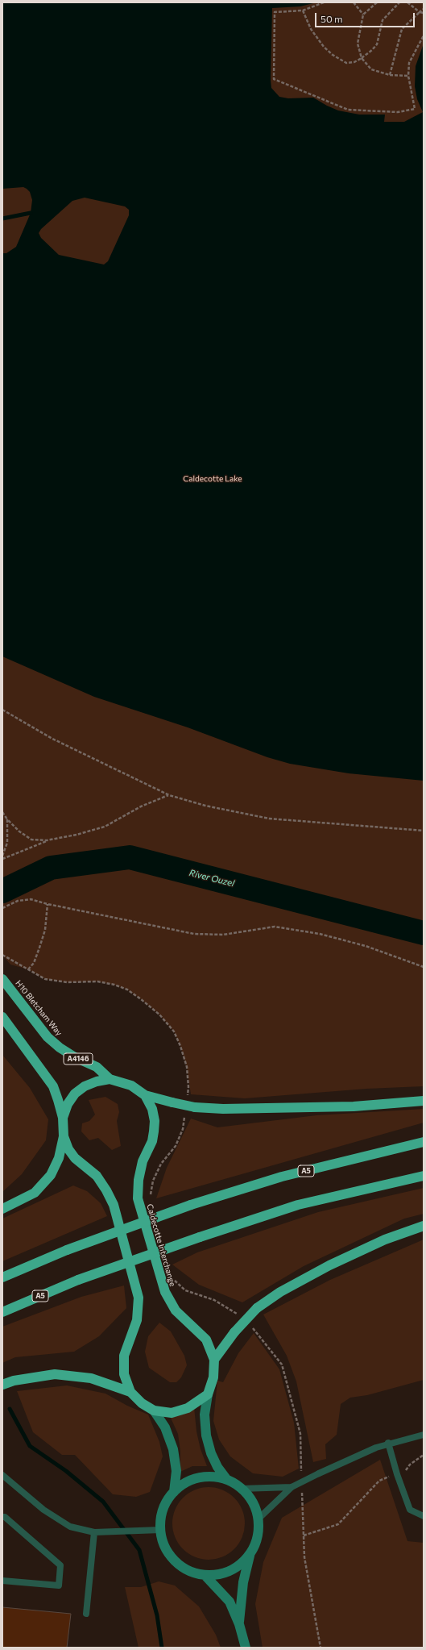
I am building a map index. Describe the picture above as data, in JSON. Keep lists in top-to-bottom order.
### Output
{
  "streets": {
    "highway": [
      "H10 Bletcham Way",
      "A4146",
      "A5",
      "Caldecotte Interchange"
    ]
  },
  "crossings": [
    ["H10 Bletcham Way", "Caldecotte Interchange"]
  ],
  "water": ["River Ouzel"],
  "parks": ["Caldecotte Lake"],
  "scale_bar": "50 m"
}
